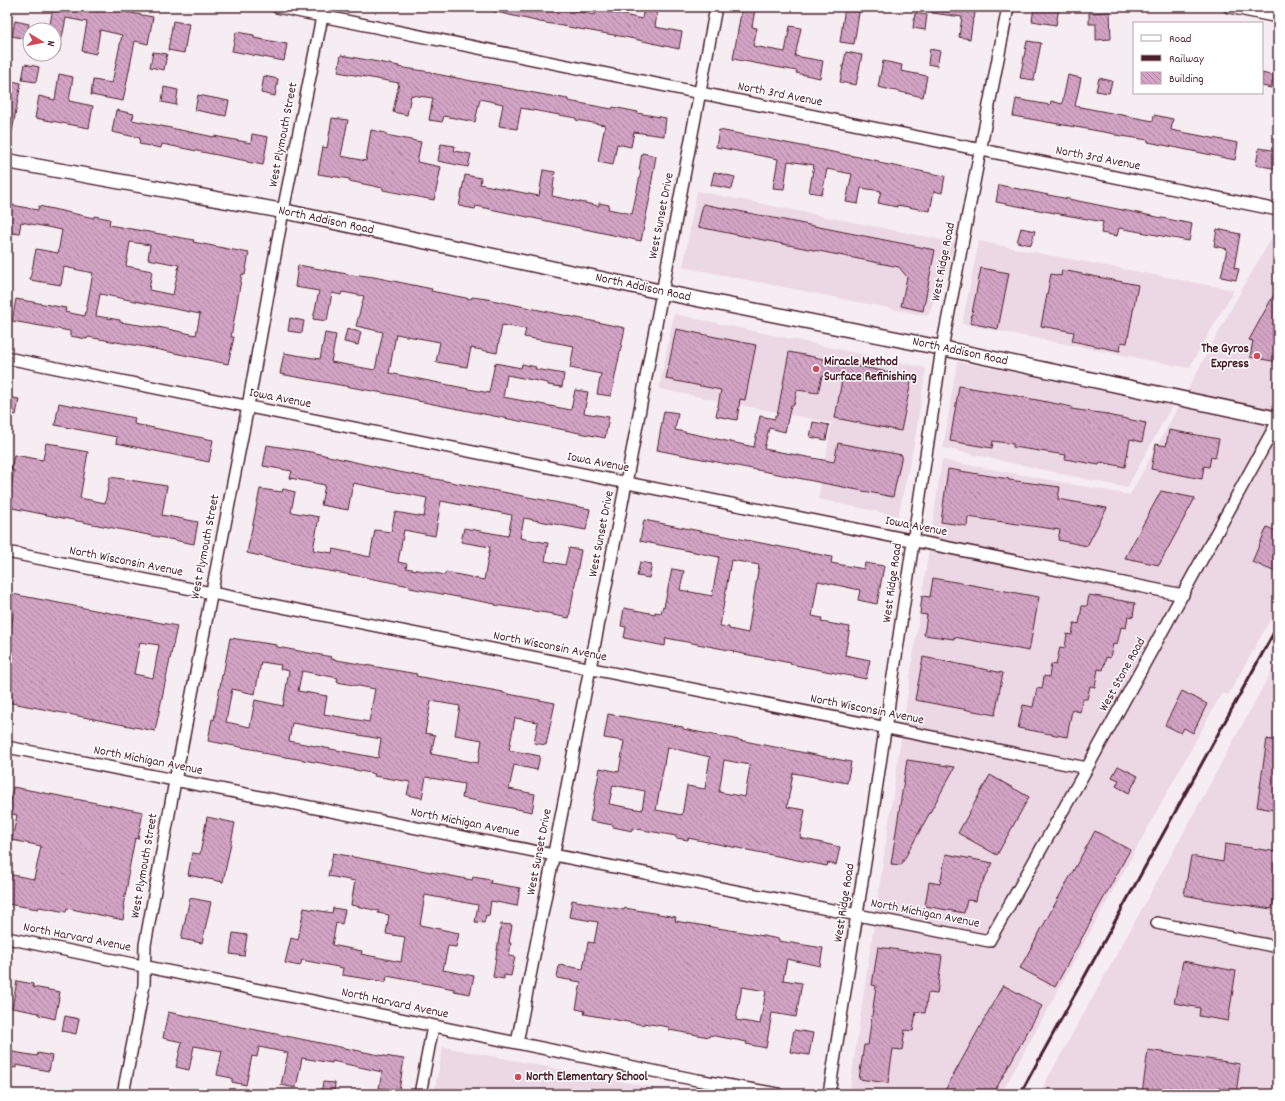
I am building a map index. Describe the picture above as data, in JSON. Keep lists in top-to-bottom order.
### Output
{
  "streets": {
    "street": [
      "North 3rd Avenue",
      "West Plymouth Street",
      "West Sunset Drive",
      "North Addison Road",
      "West Ridge Road",
      "Iowa Avenue",
      "North Wisconsin Avenue",
      "West Stone Road",
      "North Michigan Avenue",
      "North Harvard Avenue"
    ]
  },
  "crossings": [
    ["North 3rd Avenue", "West Plymouth Street"],
    ["North 3rd Avenue", "West Sunset Drive"],
    ["North 3rd Avenue", "West Ridge Road"],
    ["West Plymouth Street", "North Addison Road"],
    ["West Plymouth Street", "Iowa Avenue"],
    ["West Plymouth Street", "North Wisconsin Avenue"],
    ["West Plymouth Street", "North Michigan Avenue"],
    ["West Plymouth Street", "North Harvard Avenue"],
    ["West Sunset Drive", "North Addison Road"],
    ["West Sunset Drive", "Iowa Avenue"],
    ["West Sunset Drive", "North Wisconsin Avenue"],
    ["West Sunset Drive", "North Michigan Avenue"],
    ["West Sunset Drive", "North Harvard Avenue"],
    ["North Addison Road", "West Ridge Road"],
    ["North Addison Road", "West Stone Road"],
    ["West Ridge Road", "Iowa Avenue"],
    ["West Ridge Road", "North Wisconsin Avenue"],
    ["West Ridge Road", "North Michigan Avenue"],
    ["Iowa Avenue", "West Stone Road"],
    ["North Wisconsin Avenue", "West Stone Road"],
    ["West Stone Road", "North Michigan Avenue"]
  ],
  "places": ["The Gyros Express", "Miracle Method Surface Refinishing", "North Elementary School"],
  "legend": ["Road", "Railway", "Building"],
  "north": "right"
}
